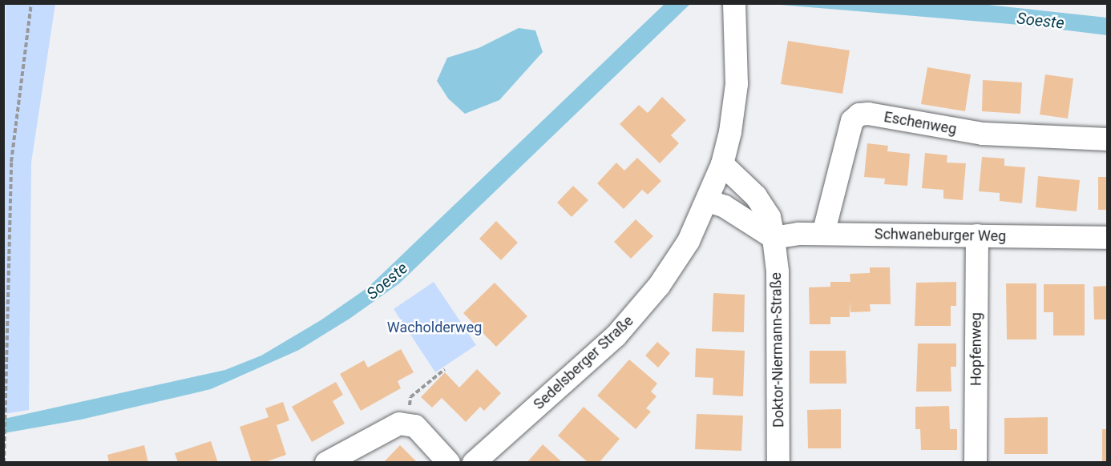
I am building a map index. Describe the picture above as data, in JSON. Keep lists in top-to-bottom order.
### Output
{
  "streets": {
    "street": [
      "Eschenweg",
      "Schwaneburger Weg",
      "Hopfenweg",
      "Doktor-Niermann-Straße",
      "Sedelsberger Straße"
    ]
  },
  "crossings": [
    ["Eschenweg", "Schwaneburger Weg"],
    ["Schwaneburger Weg", "Hopfenweg"],
    ["Schwaneburger Weg", "Doktor-Niermann-Straße"],
    ["Doktor-Niermann-Straße", "Sedelsberger Straße"]
  ],
  "water": ["Soeste"],
  "parks": ["Wacholderweg"]
}
